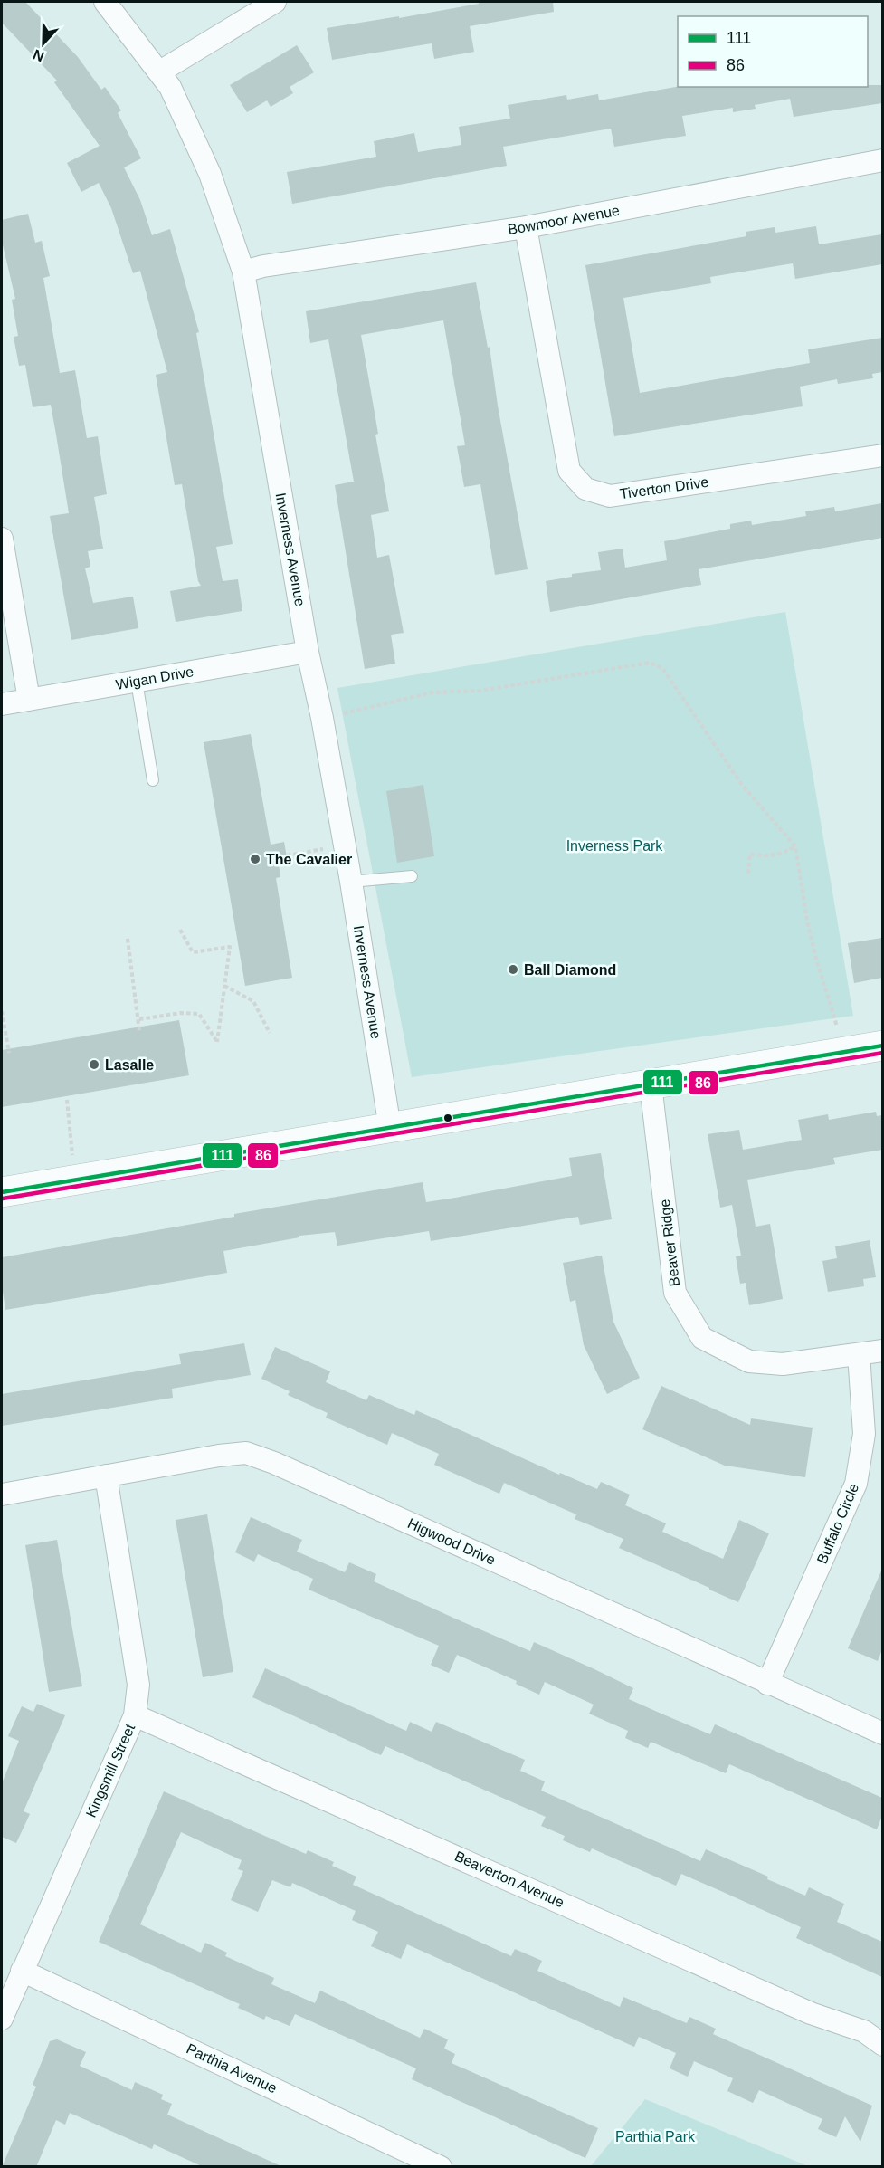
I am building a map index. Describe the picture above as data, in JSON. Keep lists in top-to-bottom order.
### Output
{
  "streets": {
    "street": [
      "Bowmoor Avenue",
      "Tiverton Drive",
      "Inverness Avenue",
      "Wigan Drive",
      "Beaver Ridge",
      "Buffalo Circle",
      "Higwood Drive",
      "Kingsmill Street",
      "Beaverton Avenue",
      "Parthia Avenue"
    ]
  },
  "crossings": [
    ["Bowmoor Avenue", "Tiverton Drive"],
    ["Bowmoor Avenue", "Inverness Avenue"],
    ["Inverness Avenue", "Wigan Drive"],
    ["Beaver Ridge", "Buffalo Circle"],
    ["Buffalo Circle", "Higwood Drive"],
    ["Higwood Drive", "Kingsmill Street"],
    ["Kingsmill Street", "Beaverton Avenue"],
    ["Kingsmill Street", "Parthia Avenue"]
  ],
  "parks": ["Inverness Park", "Parthia Park"],
  "places": ["The Cavalier", "Ball Diamond", "Lasalle"],
  "lines": ["transit line 111", "transit line 86"],
  "legend": ["111", "86"],
  "north": "bottom"
}
